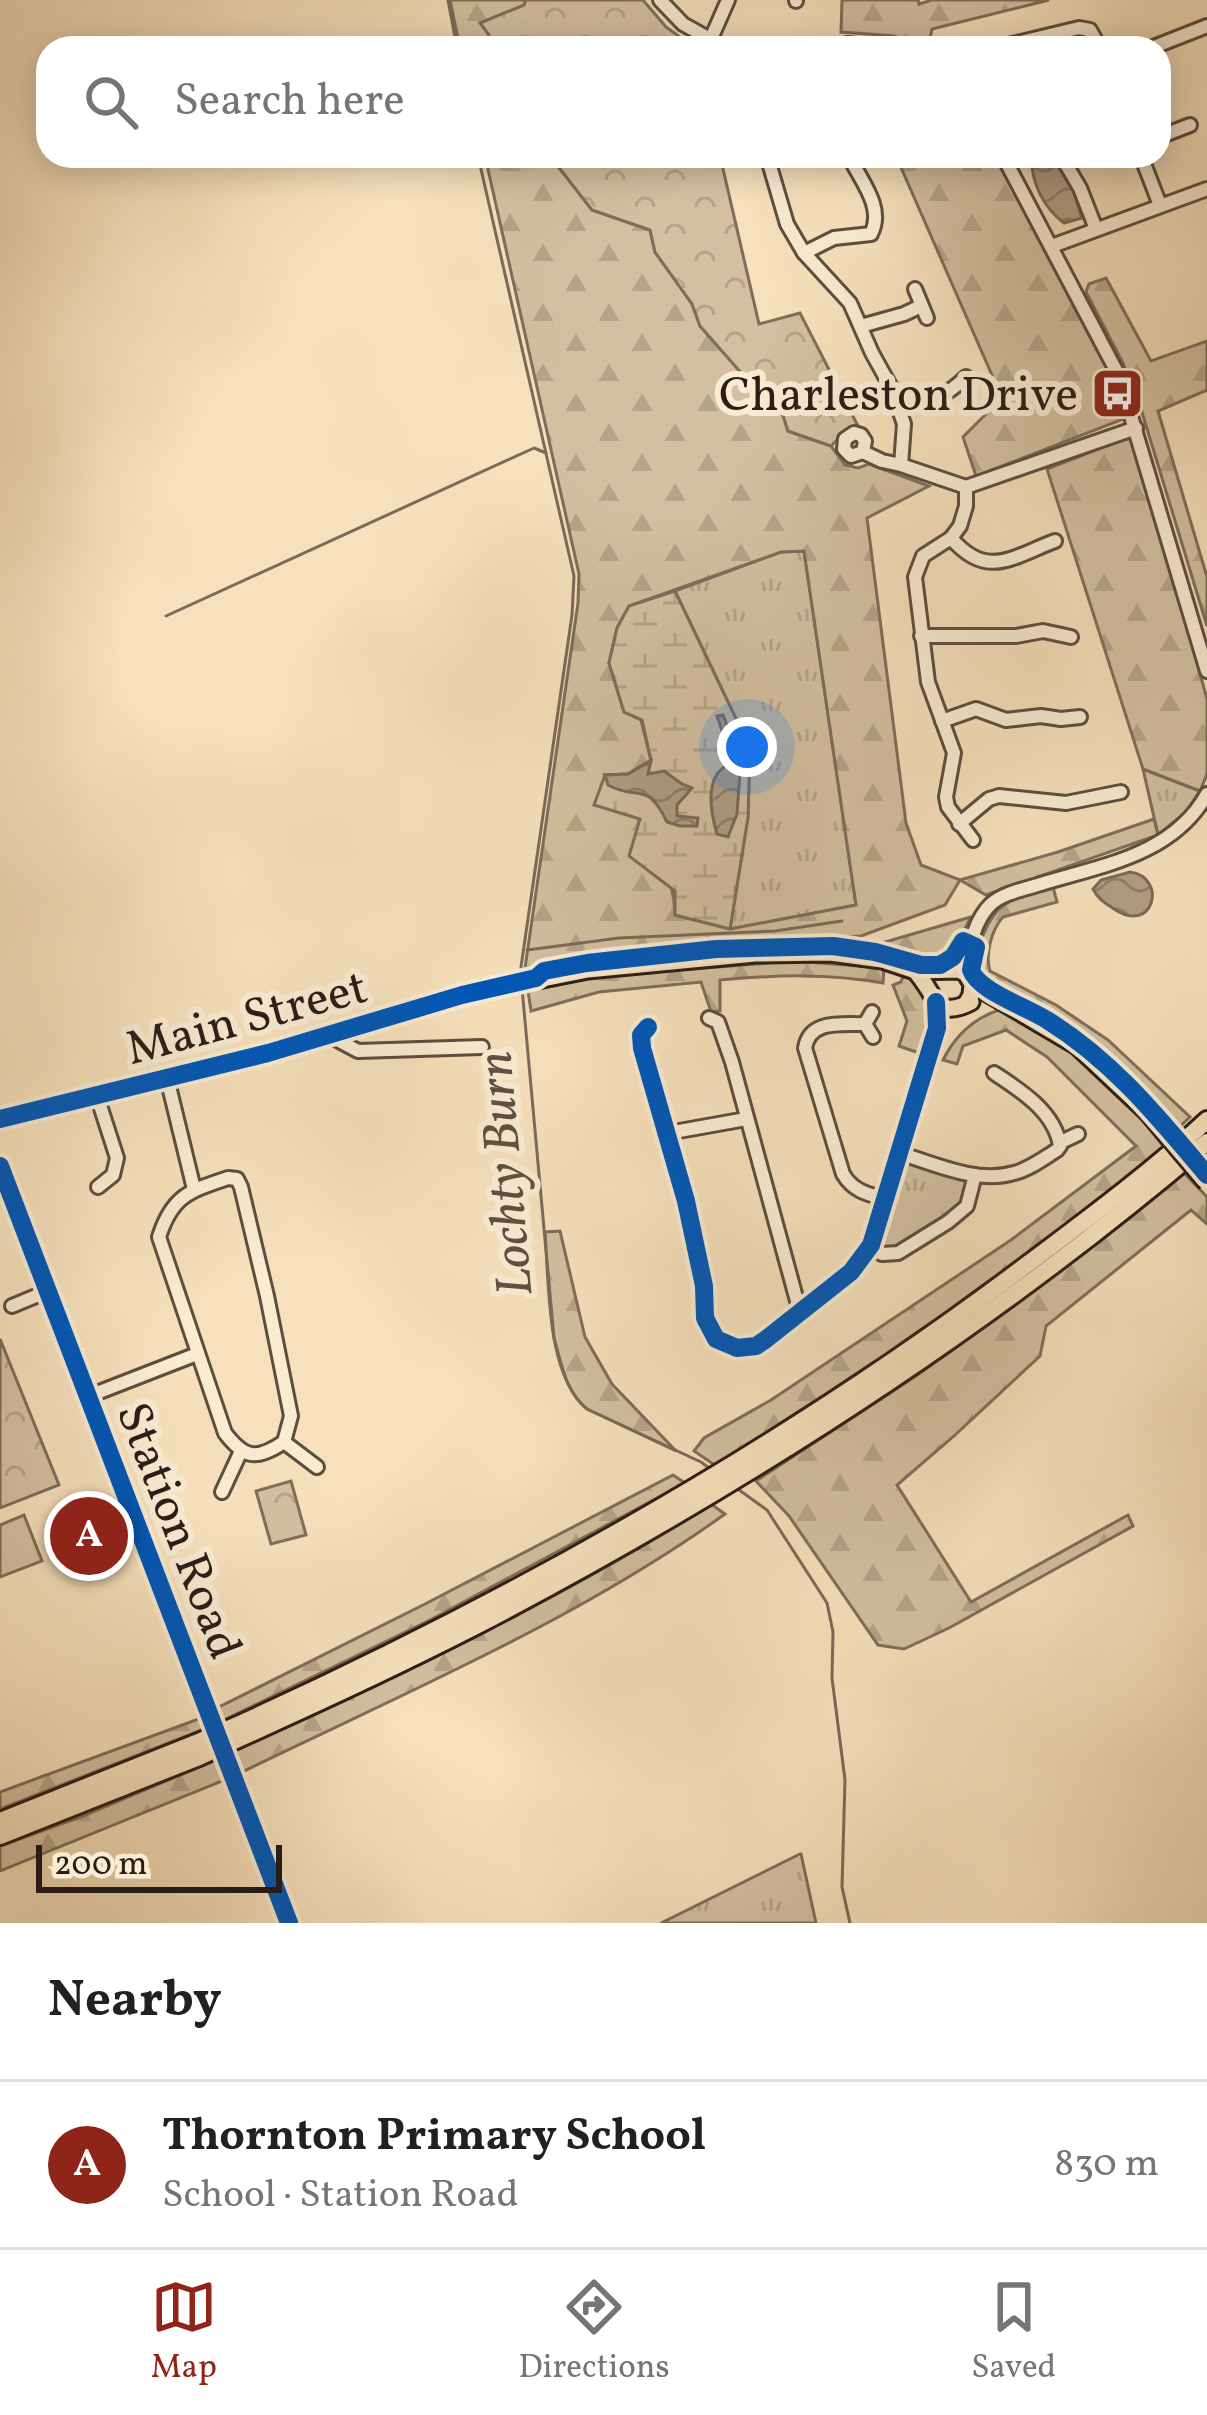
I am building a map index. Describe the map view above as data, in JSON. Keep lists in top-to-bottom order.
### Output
{
  "streets": {
    "main road": ["Main Street"],
    "street": ["Station Road"]
  },
  "water": ["Lochty Burn"],
  "places": {
    "bus stop": ["Charleston Drive"]
  },
  "scale_bar": "200 m",
  "page": {
    "search": "Search here",
    "pins": "A",
    "scale": "200 m",
    "heading": "Nearby",
    "list": [
      {
        "mark": "A",
        "name": "Thornton Primary School",
        "note": "School · Station Road",
        "value": "830 m"
      }
    ],
    "nav": ["Map", "Directions", "Saved"]
  }
}
